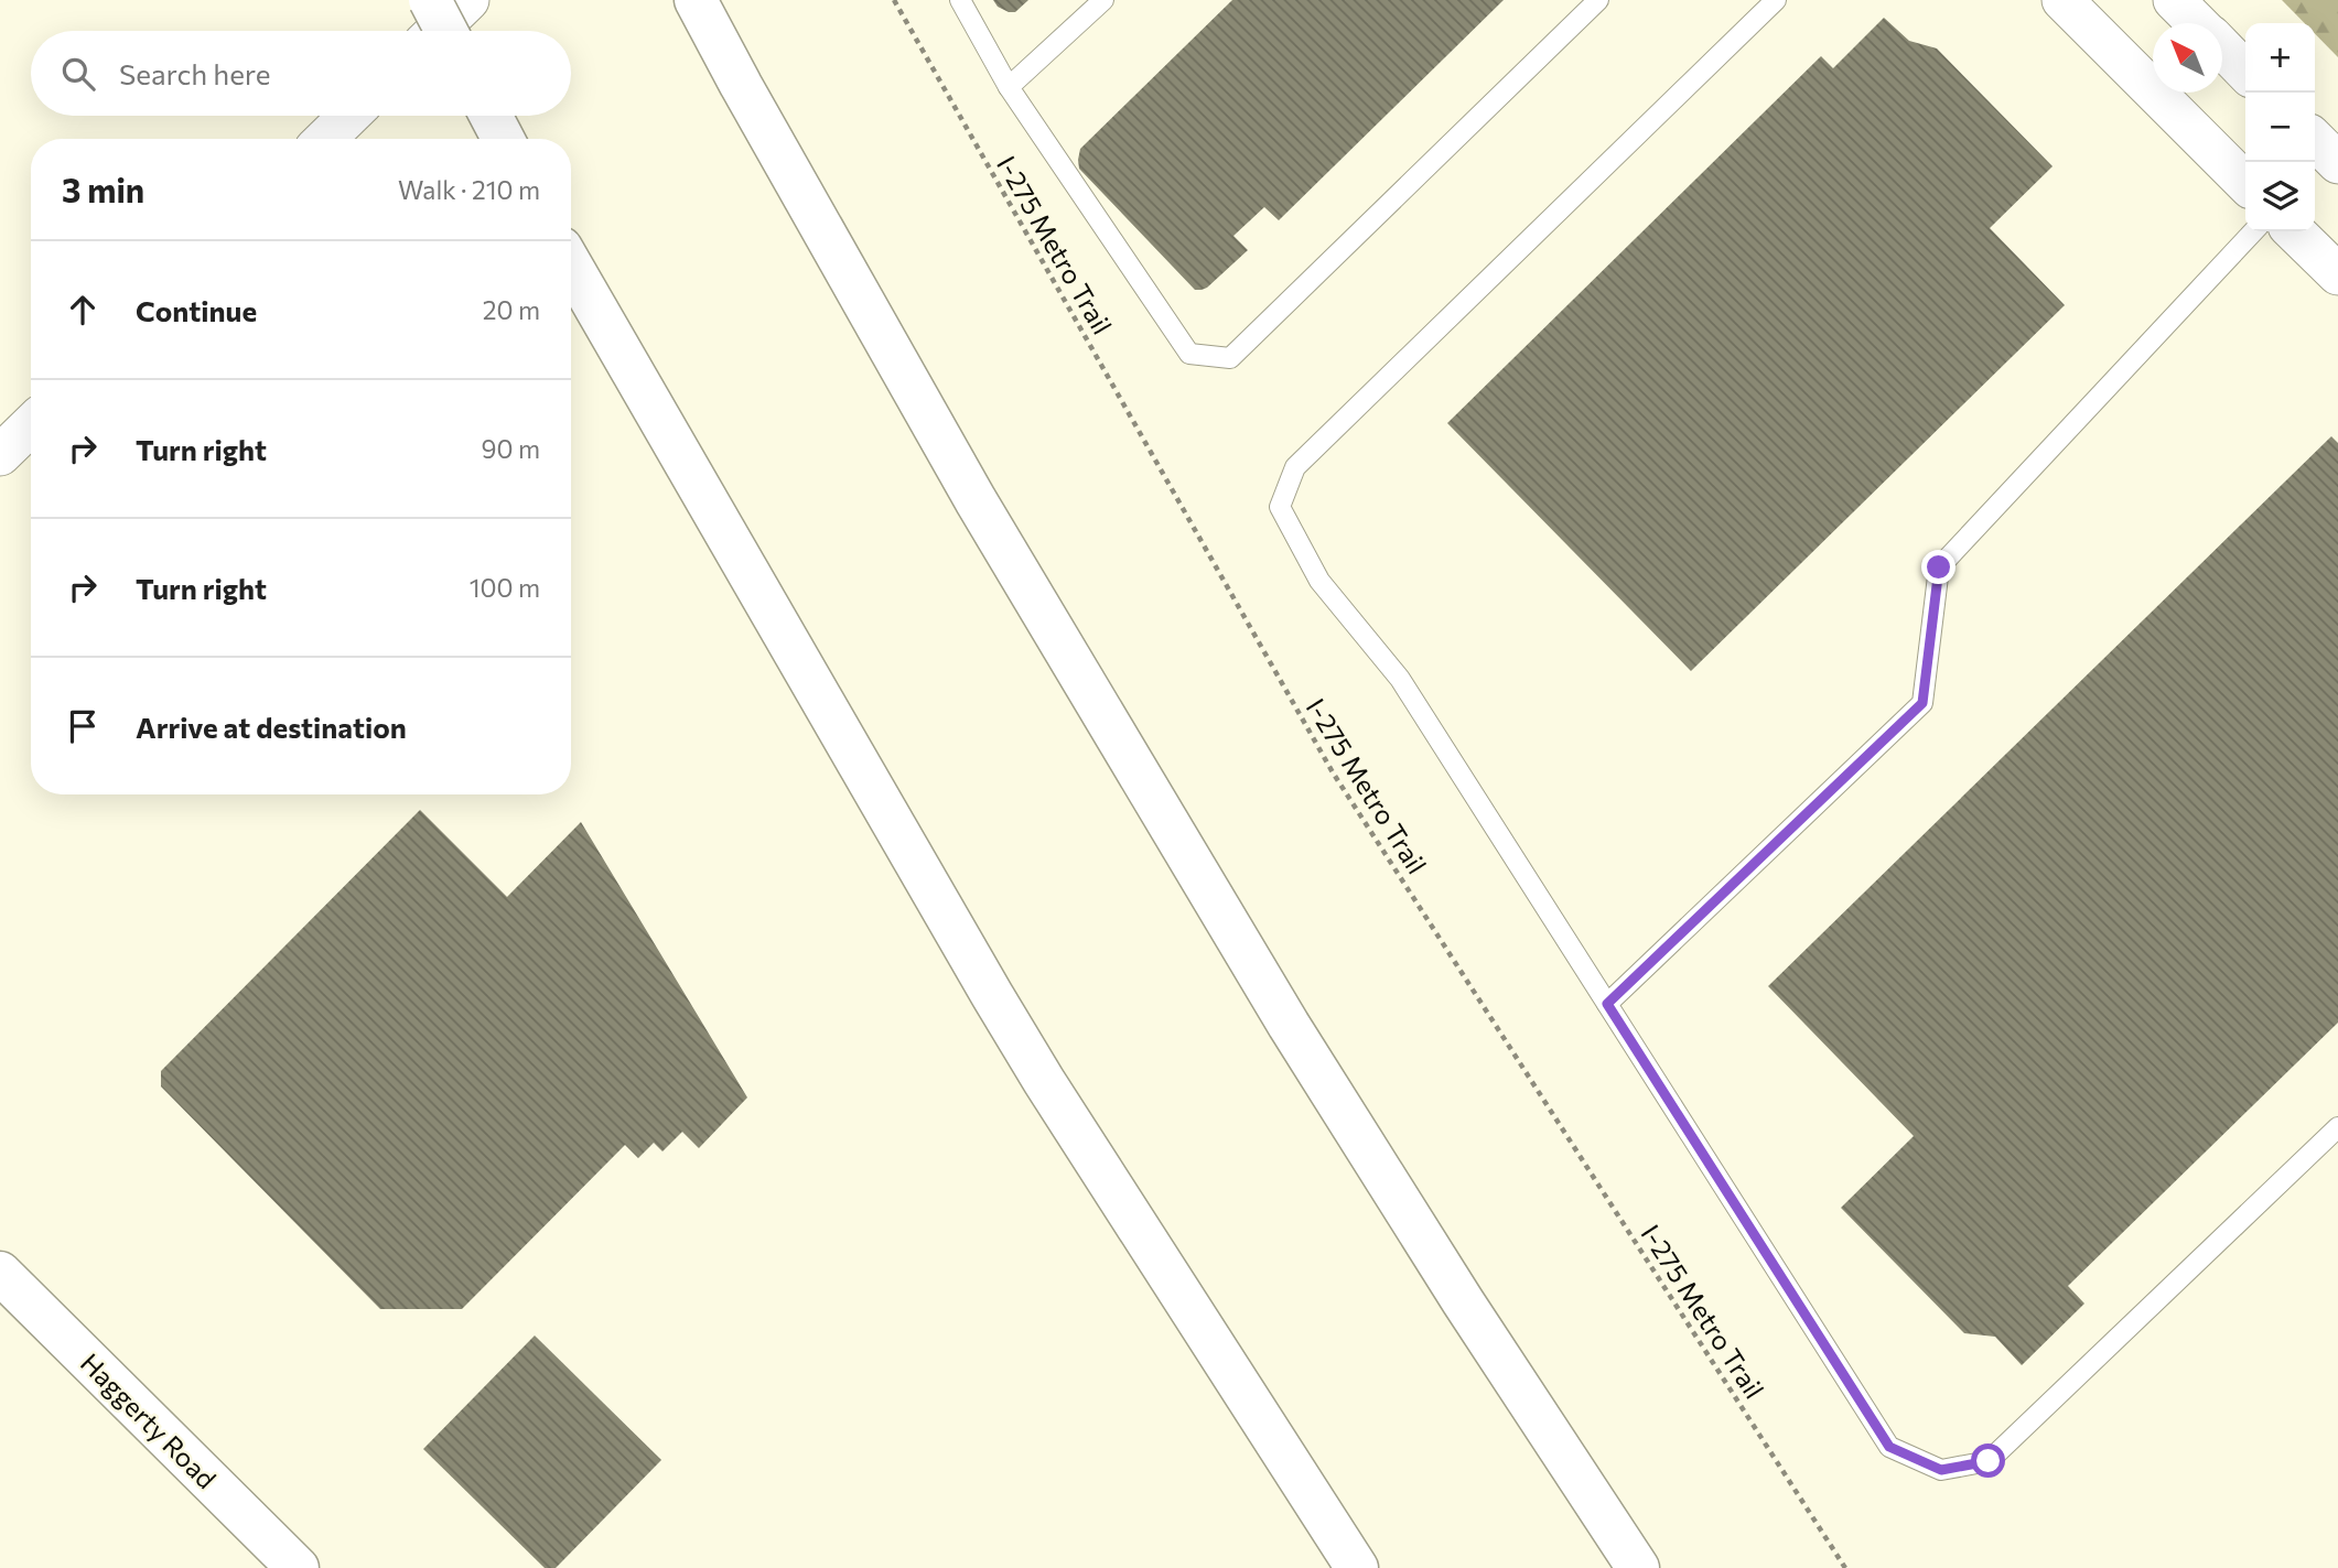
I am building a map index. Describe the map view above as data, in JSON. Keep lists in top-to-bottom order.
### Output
{
  "streets": {
    "main road": ["Haggerty Road"],
    "path": ["I-275 Metro Trail"]
  },
  "north": "top left",
  "page": {
    "map_buttons": ["+", "−"],
    "search": "Search here",
    "heading": ["3 min", "Walk · 210 m"],
    "list": [
      ["Continue", "20 m"],
      ["Turn right", "90 m"],
      ["Turn right", "100 m"],
      "Arrive at destination"
    ]
  }
}
